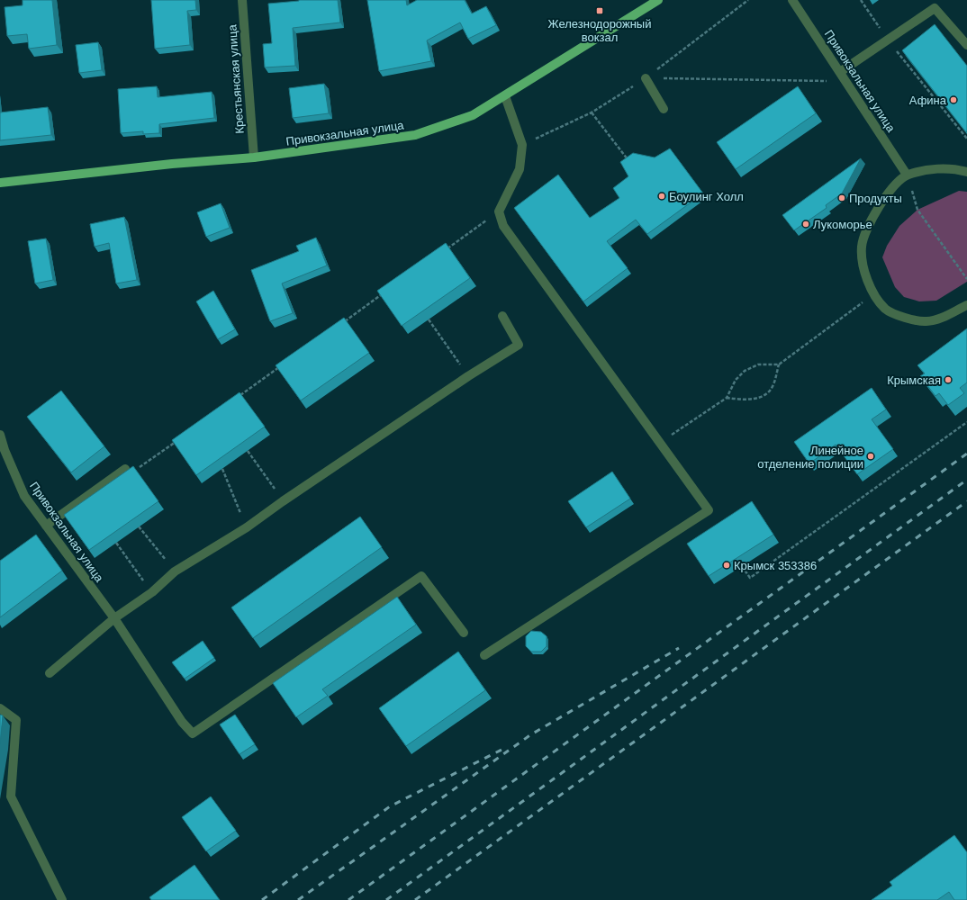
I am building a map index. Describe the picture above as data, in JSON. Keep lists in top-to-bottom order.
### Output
{
  "streets": {
    "main road": ["Привокзальная улица"],
    "street": ["Крестьянская улица"]
  },
  "crossings": [
    ["Крестьянская улица", "Привокзальная улица"]
  ],
  "places": {
    "transit": ["Железнодорожный вокзал"],
    "other": [
      "Афина",
      "Боулинг Холл",
      "Продукты",
      "Лукоморье",
      "Крымская",
      "Линейное отделение полиции",
      "Крымск 353386"
    ]
  }
}
